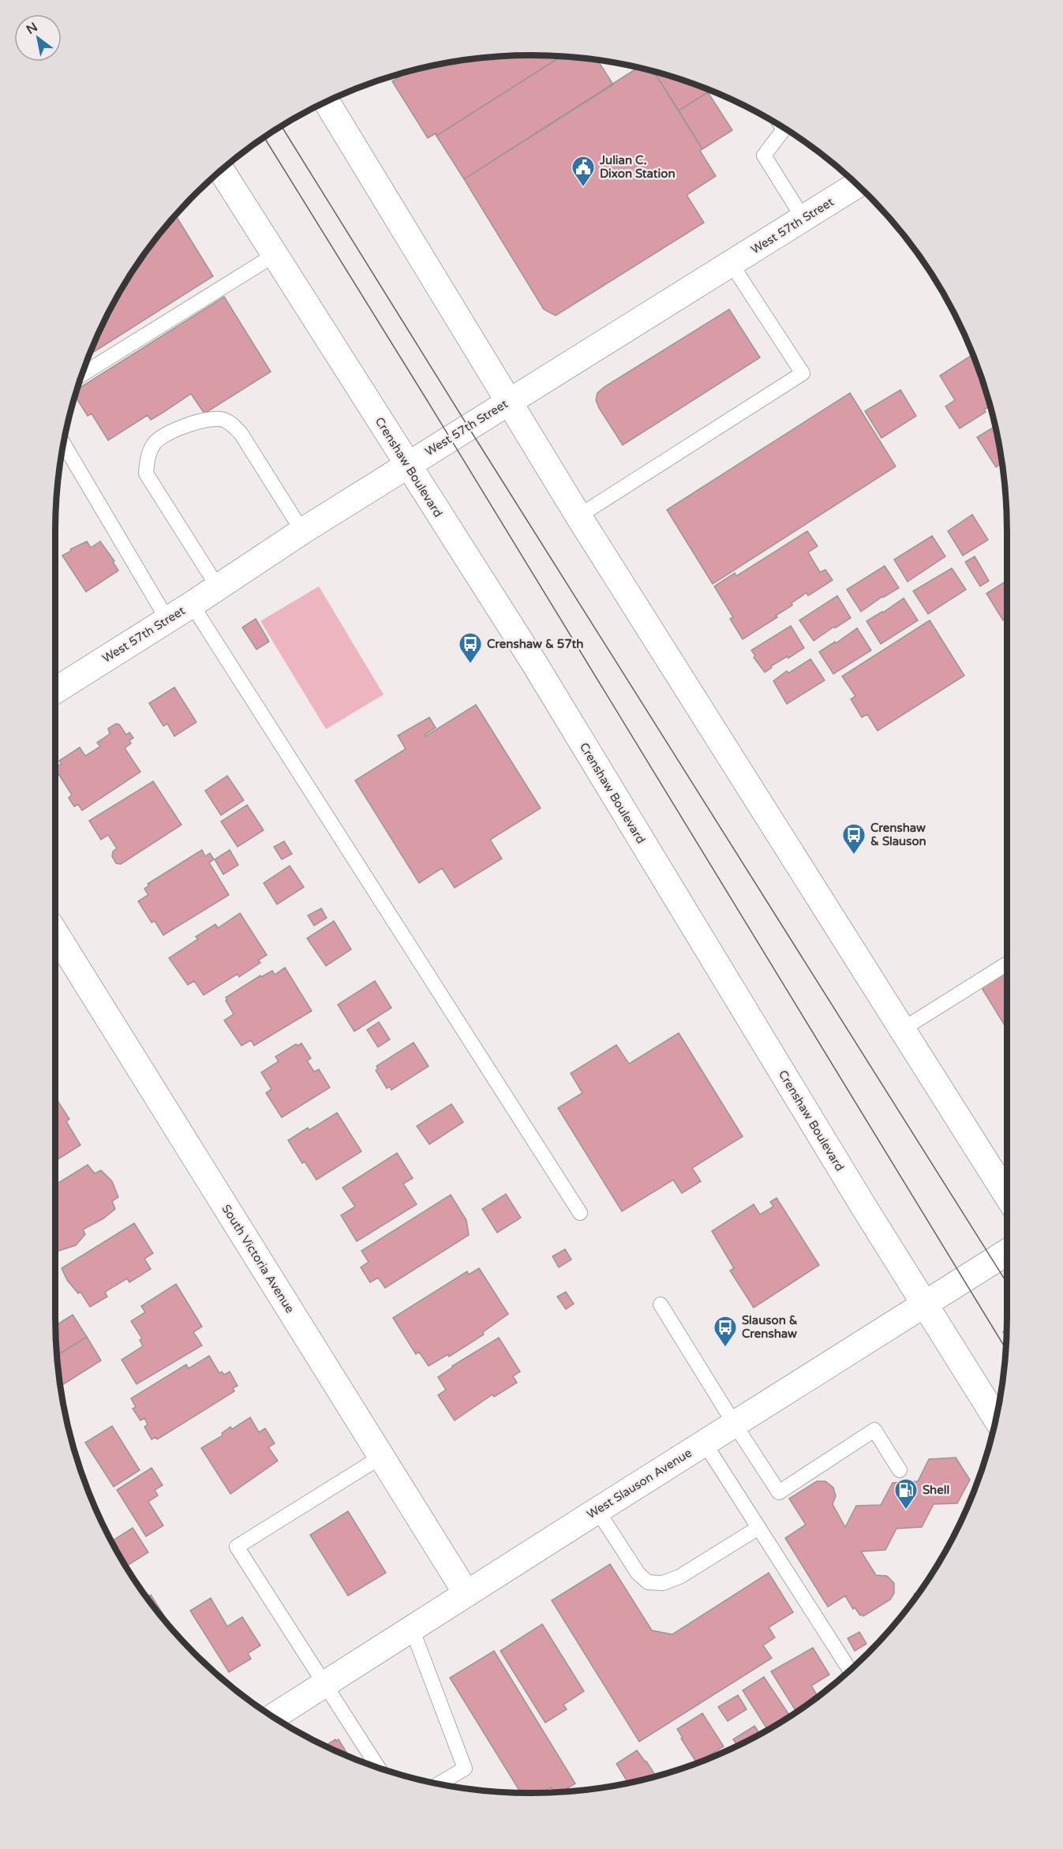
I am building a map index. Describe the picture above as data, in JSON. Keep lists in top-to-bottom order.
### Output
{
  "streets": {
    "main road": [
      "West 57th Street",
      "Crenshaw Boulevard",
      "South Victoria Avenue",
      "West Slauson Avenue"
    ]
  },
  "crossings": [
    ["West 57th Street", "Crenshaw Boulevard"],
    ["Crenshaw Boulevard", "West Slauson Avenue"],
    ["South Victoria Avenue", "West Slauson Avenue"]
  ],
  "places": {
    "public building": ["Julian C. Dixon Station"],
    "bus stop": ["Crenshaw & 57th", "Crenshaw & Slauson", "Slauson & Crenshaw"],
    "fuel station": ["Shell"]
  },
  "north": "top left"
}
